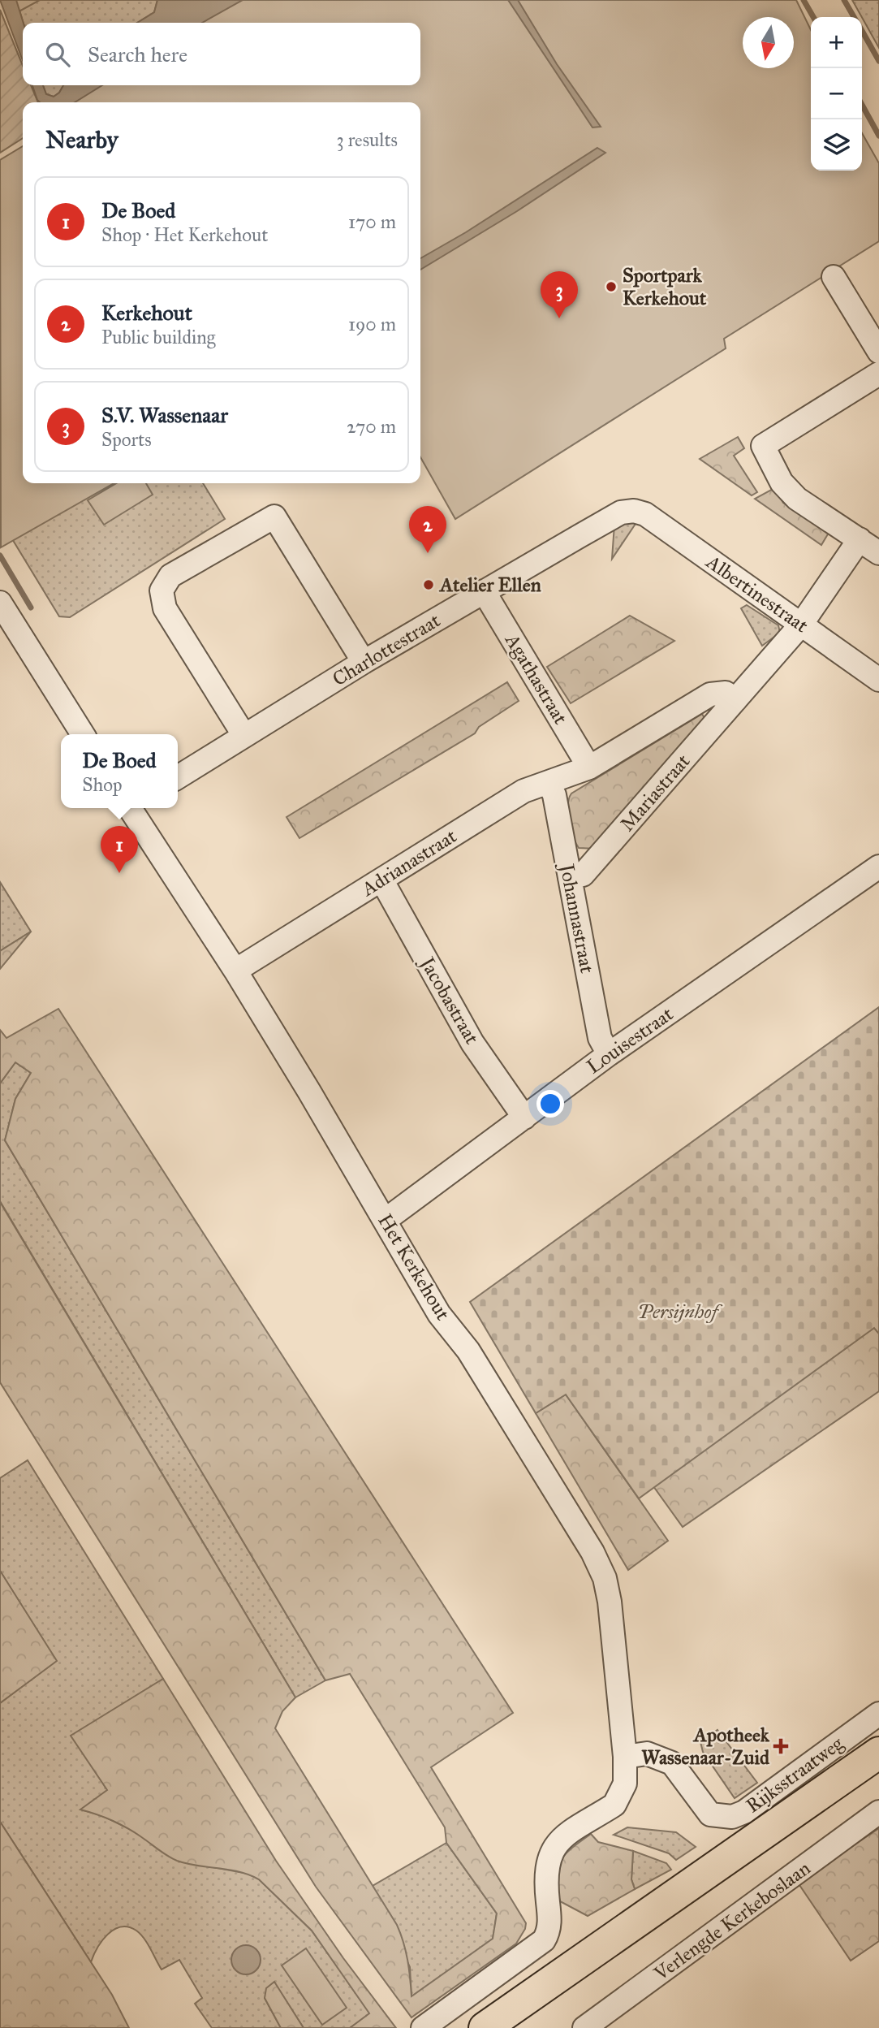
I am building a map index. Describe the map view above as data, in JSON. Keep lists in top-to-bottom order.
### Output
{
  "streets": {
    "main road": ["Rijksstraatweg"],
    "street": [
      "Albertinestraat",
      "Charlottestraat",
      "Agathastraat",
      "Mariastraat",
      "Adrianastraat",
      "Johannastraat",
      "Jacobastraat",
      "Louisestraat",
      "Het Kerkehout",
      "Verlengde Kerkeboslaan"
    ]
  },
  "crossings": [
    ["Albertinestraat", "Charlottestraat"],
    ["Albertinestraat", "Mariastraat"],
    ["Charlottestraat", "Agathastraat"],
    ["Agathastraat", "Adrianastraat"],
    ["Mariastraat", "Johannastraat"],
    ["Adrianastraat", "Johannastraat"],
    ["Adrianastraat", "Jacobastraat"],
    ["Adrianastraat", "Het Kerkehout"],
    ["Johannastraat", "Louisestraat"],
    ["Jacobastraat", "Louisestraat"],
    ["Louisestraat", "Het Kerkehout"],
    ["Het Kerkehout", "Rijksstraatweg"]
  ],
  "parks": ["Persijnhof"],
  "places": {
    "other": ["Sportpark Kerkehout", "Atelier Ellen"],
    "health": ["Apotheek Wassenaar-Zuid"]
  },
  "north": "bottom",
  "page": {
    "map_buttons": ["+", "−"],
    "search": "Search here",
    "heading": ["Nearby", "3 results"],
    "list": [
      {
        "mark": "1",
        "name": "De Boed",
        "note": "Shop · Het Kerkehout",
        "value": "170 m"
      },
      {
        "mark": "2",
        "name": "Kerkehout",
        "note": "Public building",
        "value": "190 m"
      },
      {
        "mark": "3",
        "name": "S.V. Wassenaar",
        "note": "Sports",
        "value": "270 m"
      }
    ],
    "pins": ["3", "2", "1"],
    "popup": ["De Boed", "Shop"]
  }
}
